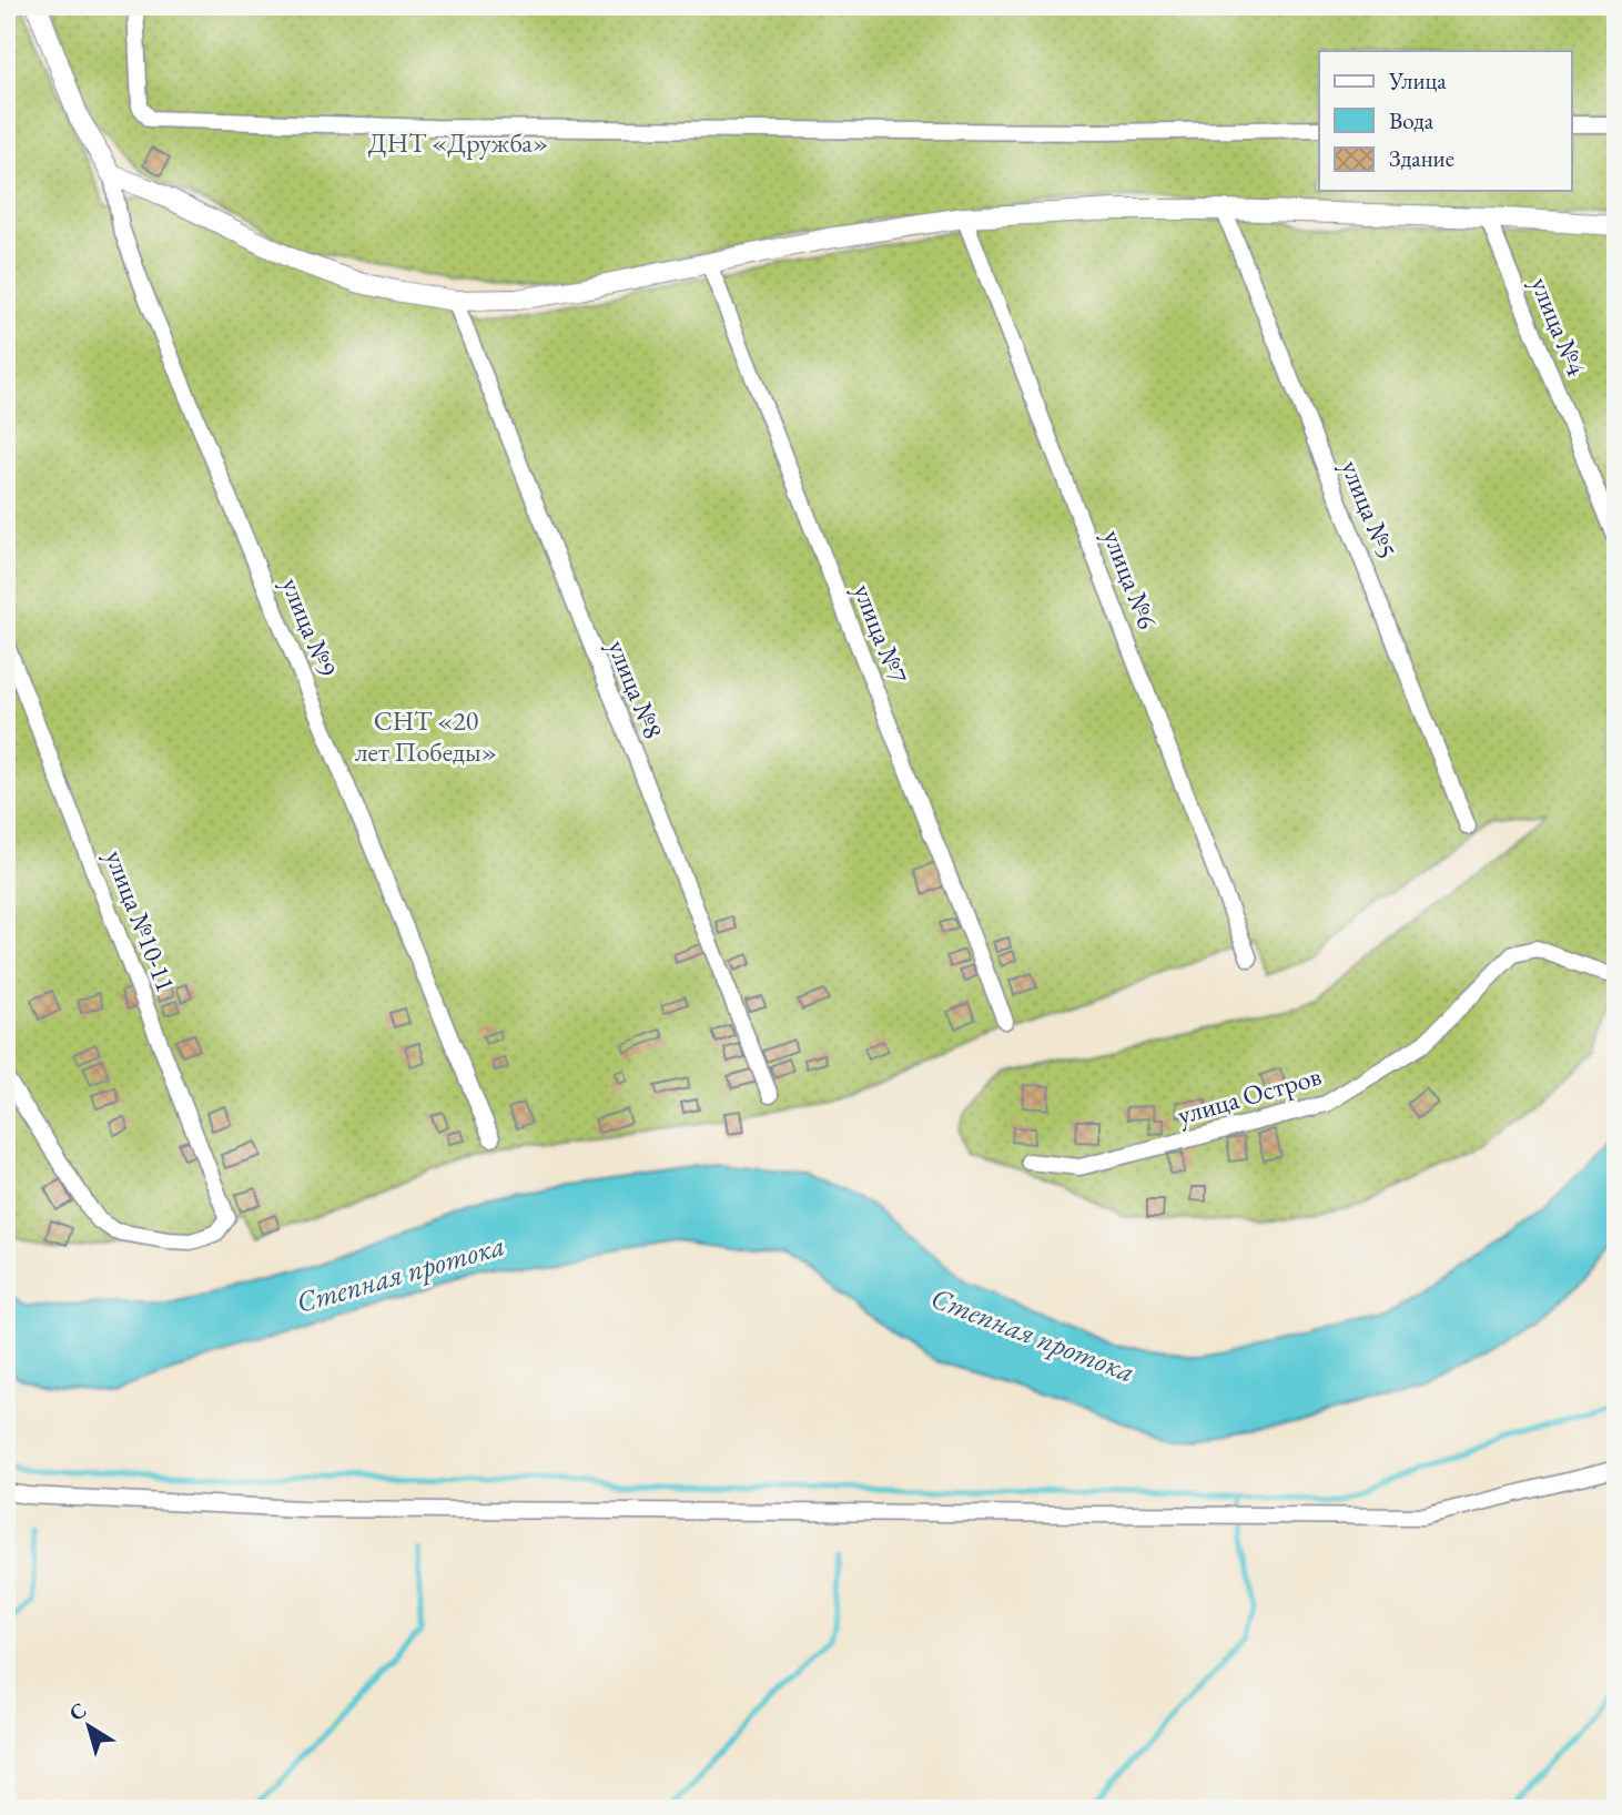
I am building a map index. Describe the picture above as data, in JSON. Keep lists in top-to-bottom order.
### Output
{
  "streets": {
    "street": [
      "улица №4",
      "улица №5",
      "улица №6",
      "улица №9",
      "улица №7",
      "улица №8",
      "улица №10-11",
      "улица Остров"
    ]
  },
  "water": ["Степная протока"],
  "parks": ["ДНТ «Дружба»", "СНТ «20 лет Победы»"],
  "legend": ["Улица", "Вода", "Здание"],
  "north": "top left"
}
